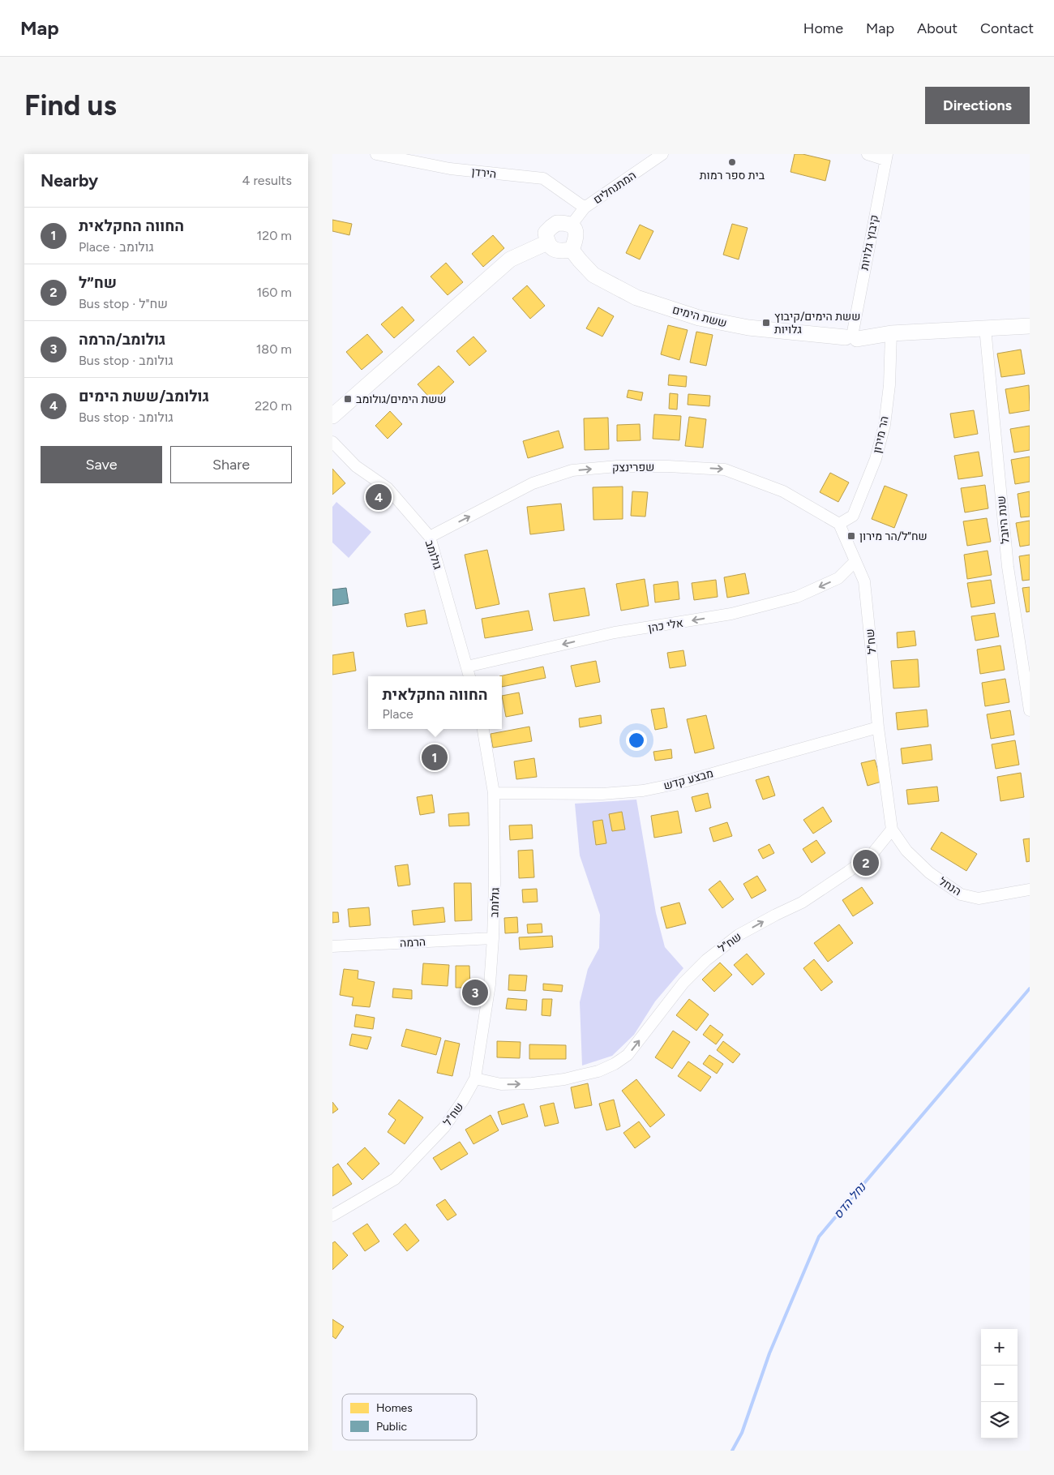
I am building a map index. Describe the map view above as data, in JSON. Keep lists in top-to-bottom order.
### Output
{
  "streets": {
    "street": [
      "הירדן",
      "המתנחלים",
      "קיבוץ גלויות",
      "ששת הימים",
      "הר מירון",
      "שפרינצק",
      "שנת היובל",
      "גולומב",
      "אלי כהן",
      "שח\"ל",
      "מבצע קדש",
      "הנחל",
      "הרמה"
    ]
  },
  "crossings": [
    ["הירדן", "המתנחלים"],
    ["המתנחלים", "ששת הימים"],
    ["קיבוץ גלויות", "ששת הימים"],
    ["ששת הימים", "הר מירון"],
    ["ששת הימים", "שנת היובל"],
    ["הר מירון", "שפרינצק"],
    ["הר מירון", "שח\"ל"],
    ["שפרינצק", "גולומב"],
    ["שפרינצק", "שח\"ל"],
    ["גולומב", "אלי כהן"],
    ["גולומב", "שח\"ל"],
    ["גולומב", "מבצע קדש"],
    ["גולומב", "הרמה"],
    ["אלי כהן", "שח\"ל"],
    ["שח\"ל", "מבצע קדש"],
    ["שח\"ל", "הנחל"]
  ],
  "one_way": ["שפרינצק", "אלי כהן", "שח\"ל"],
  "water": ["נחל הדס"],
  "places": {
    "other": ["בית ספר רמות"],
    "transit": ["ששת הימים/קיבוץ גלויות", "ששת הימים/גולומב", "שח״ל/הר מירון"]
  },
  "legend": ["Homes", "Public"],
  "page": {
    "header": "Map",
    "nav": [
      "Home",
      "Map",
      "About",
      "Contact"
    ],
    "buttons": [
      "Directions",
      ["Save", "Share"]
    ],
    "title": "Find us",
    "heading": ["Nearby", "4 results"],
    "list": [
      {
        "mark": "1",
        "name": "החווה החקלאית",
        "note": "Place · גולומב",
        "value": "120 m"
      },
      {
        "mark": "2",
        "name": "שח״ל",
        "note": "Bus stop · שח\"ל",
        "value": "160 m"
      },
      {
        "mark": "3",
        "name": "גולומב/הרמה",
        "note": "Bus stop · גולומב",
        "value": "180 m"
      },
      {
        "mark": "4",
        "name": "גולומב/ששת הימים",
        "note": "Bus stop · גולומב",
        "value": "220 m"
      }
    ],
    "pins": [
      "4",
      "1",
      "2",
      "3"
    ],
    "popup": ["החווה החקלאית", "Place"],
    "map_buttons": ["+", "−"]
  }
}
